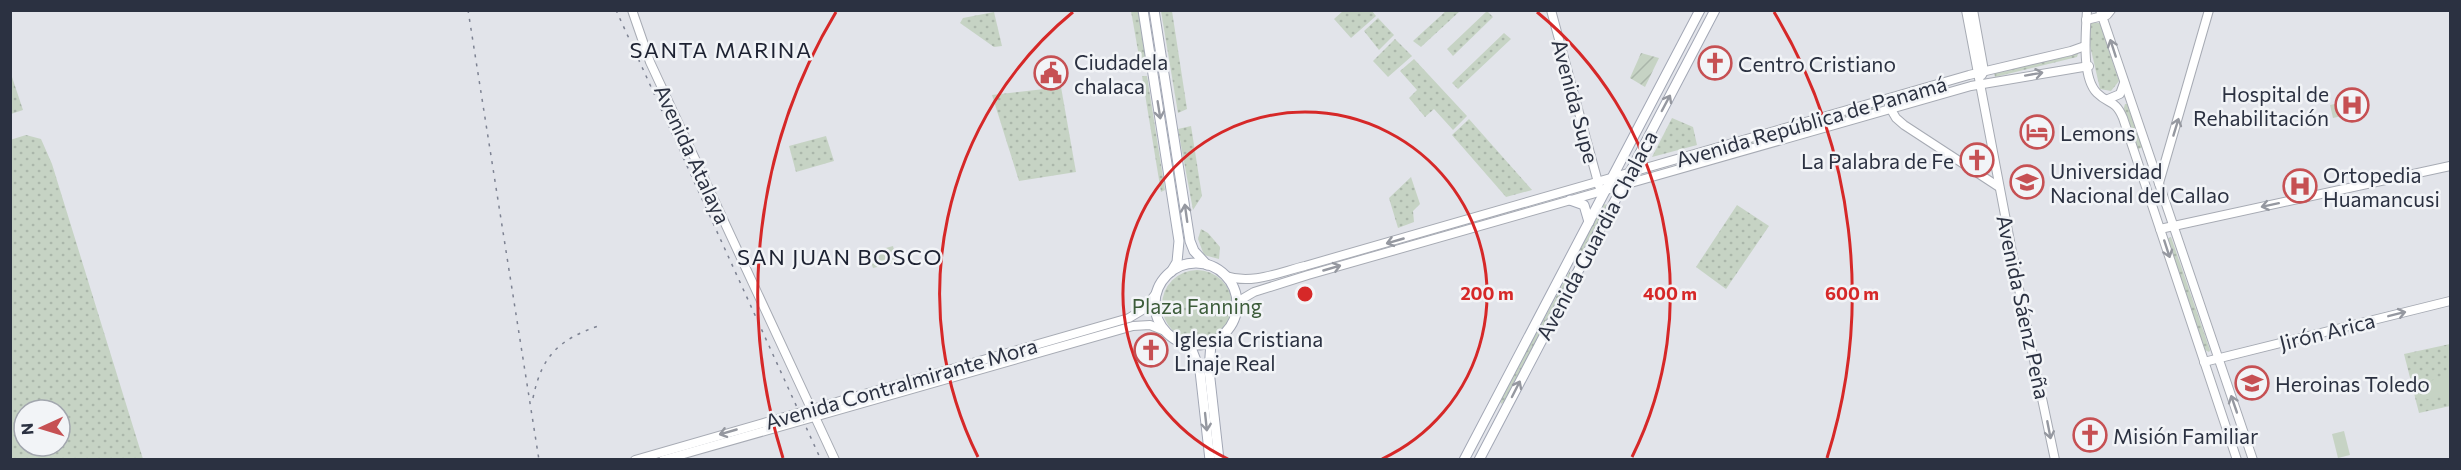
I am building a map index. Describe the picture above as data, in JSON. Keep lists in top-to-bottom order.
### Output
{
  "streets": {
    "main road": [
      "Avenida Supe",
      "Avenida República de Panamá",
      "Avenida Atalaya",
      "Avenida Guardia Chalaca",
      "Avenida Sáenz Peña",
      "Jirón Arica",
      "Avenida Contralmirante Mora"
    ]
  },
  "crossings": [
    ["Avenida Supe", "Avenida República de Panamá"],
    ["Avenida Supe", "Avenida Guardia Chalaca"],
    ["Avenida República de Panamá", "Avenida Guardia Chalaca"],
    ["Avenida República de Panamá", "Avenida Sáenz Peña"],
    ["Avenida República de Panamá", "Avenida Contralmirante Mora"],
    ["Avenida Atalaya", "Avenida Contralmirante Mora"]
  ],
  "one_way": ["Avenida Sáenz Peña", "Jirón Arica"],
  "districts": ["SANTA MARINA", "SAN JUAN BOSCO"],
  "parks": ["Plaza Fanning"],
  "places": {
    "church": [
      "Centro Cristiano",
      "La Palabra de Fe",
      "Iglesia Cristiana Linaje Real",
      "Misión Familiar"
    ],
    "public building": ["Ciudadela chalaca"],
    "hospital": ["Hospital de Rehabilitación", "Ortopedia Huamancusi"],
    "hotel": ["Lemons"],
    "school or university": ["Universidad Nacional del Callao", "Heroinas Toledo"]
  },
  "north": "left",
  "rings": ["200 m", "400 m", "600 m"]
}
